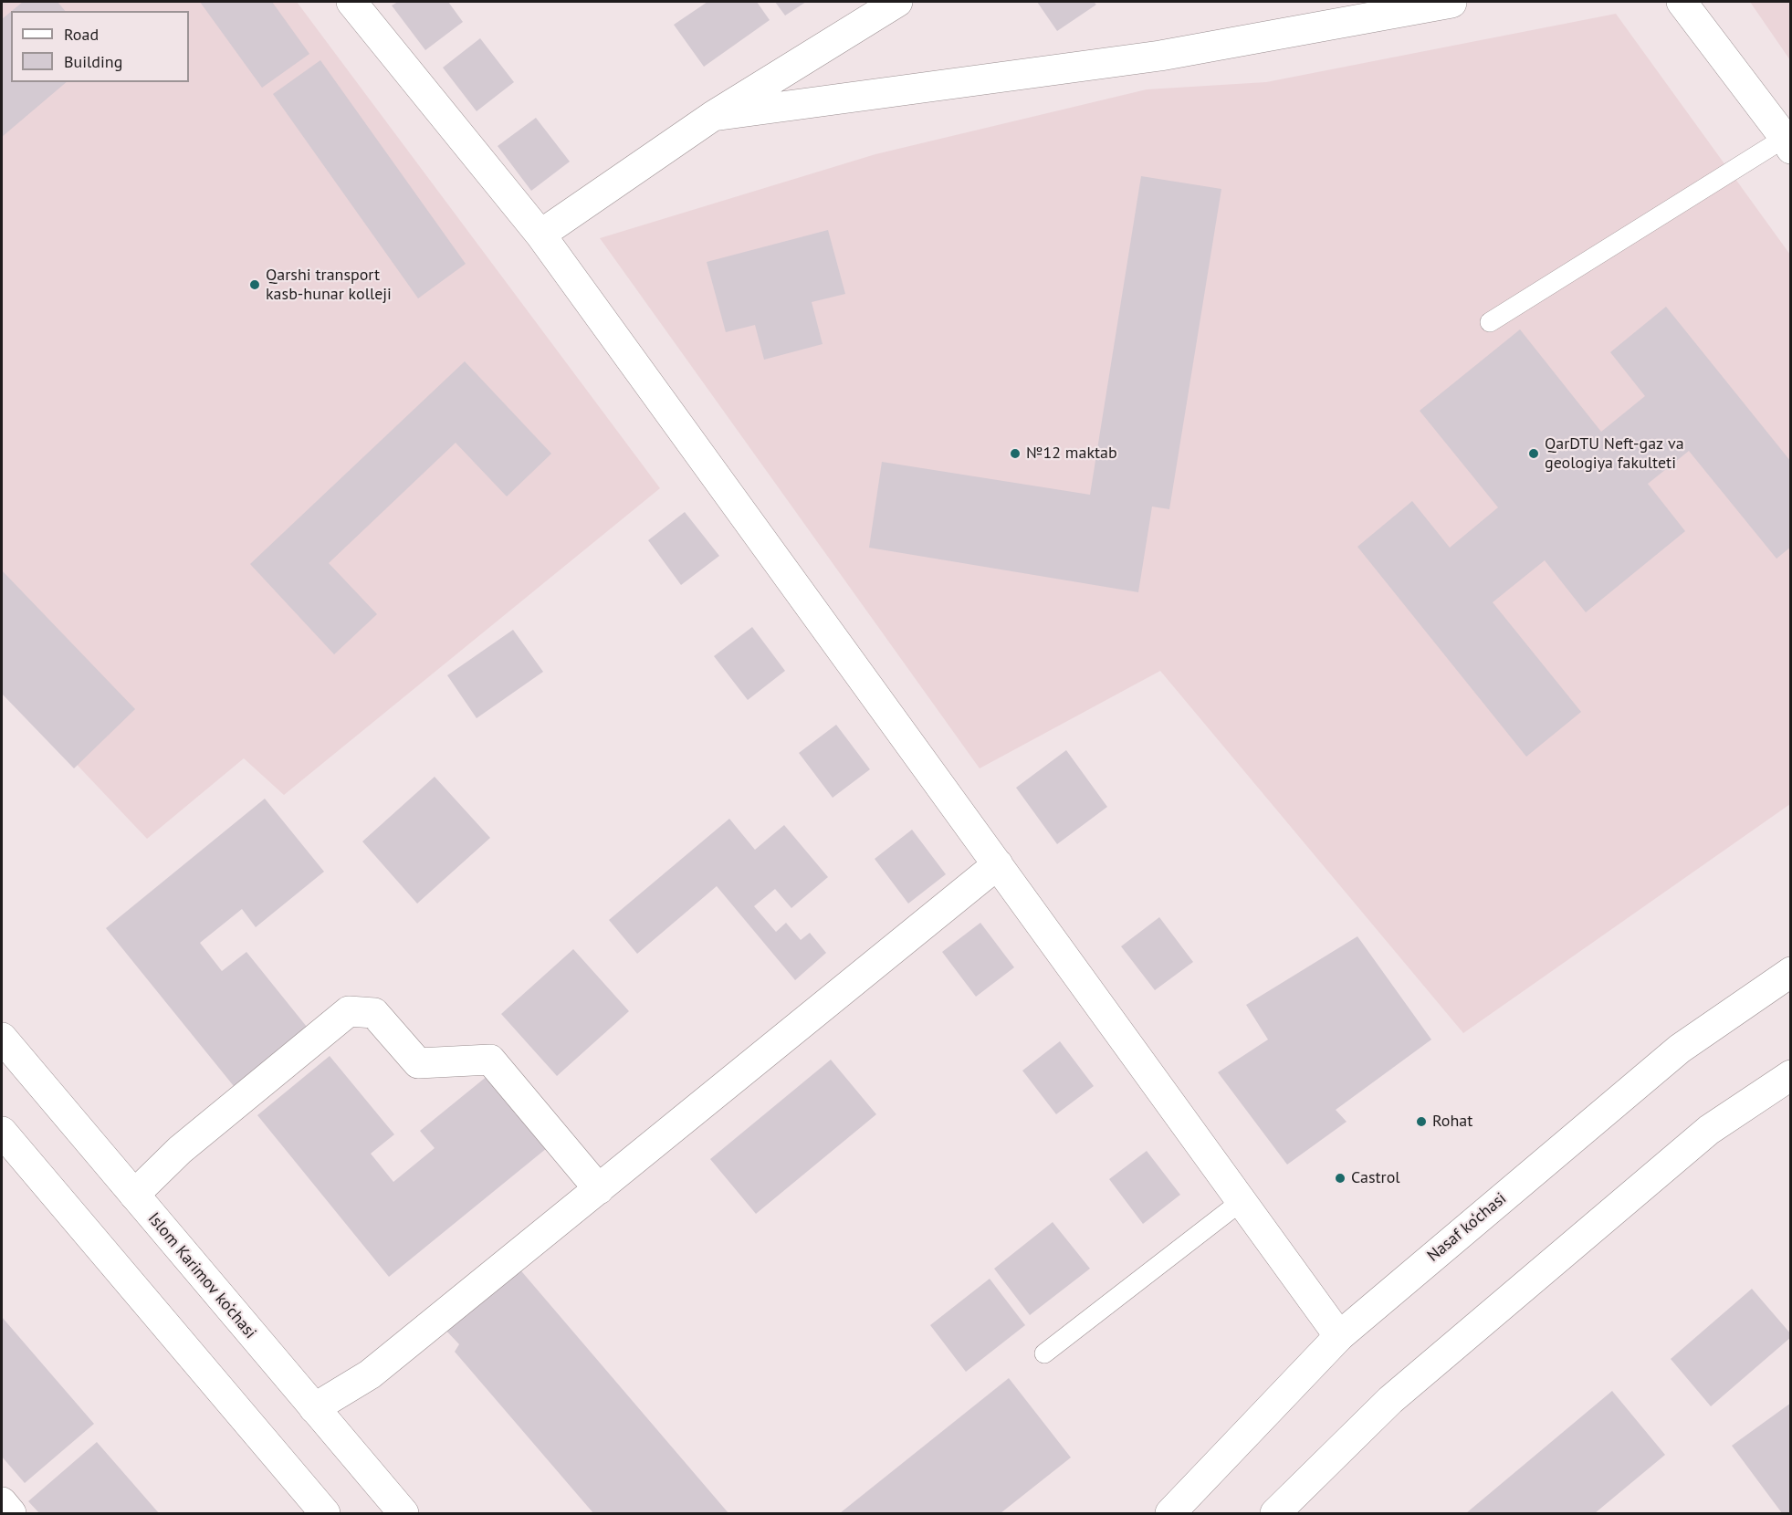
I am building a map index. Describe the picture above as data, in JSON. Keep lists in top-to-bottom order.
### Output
{
  "streets": {
    "street": ["Nasaf ko‘chasi", "Islom Karimov ko‘chasi"]
  },
  "places": [
    "Qarshi transport kasb-hunar kolleji",
    "№12 maktab",
    "QarDTU Neft-gaz va geologiya fakulteti",
    "Rohat",
    "Castrol"
  ],
  "legend": ["Road", "Building"]
}
